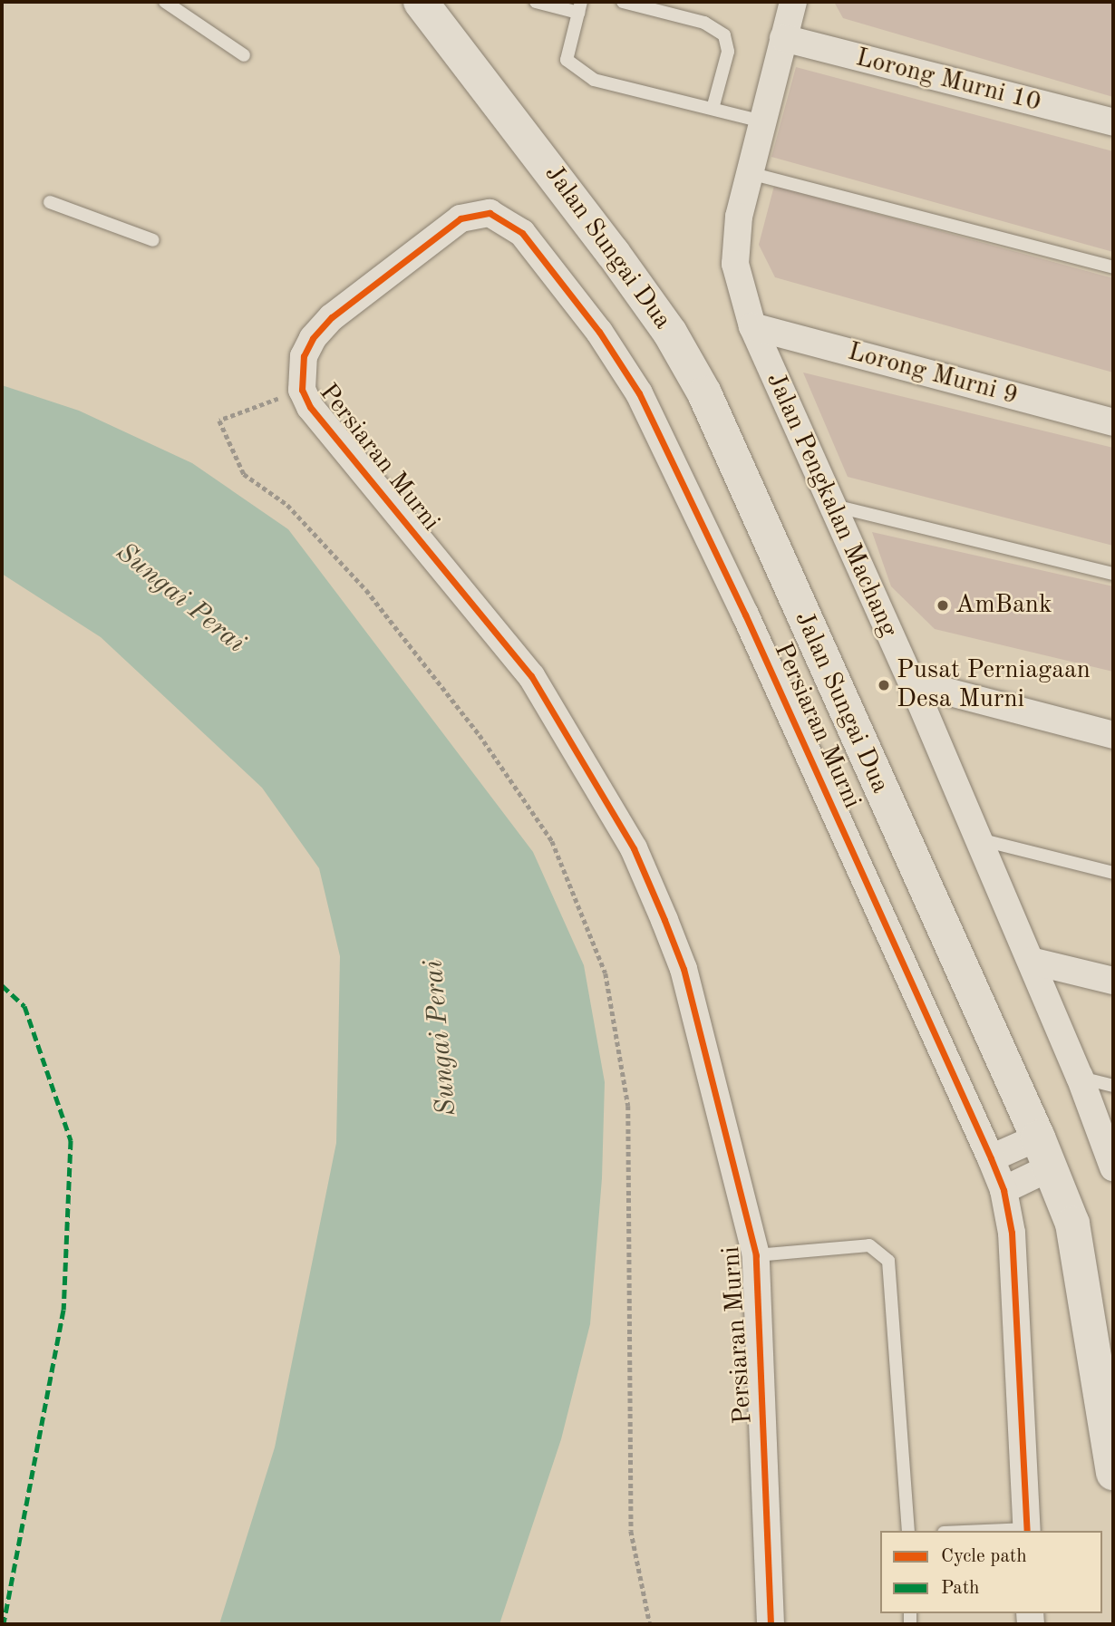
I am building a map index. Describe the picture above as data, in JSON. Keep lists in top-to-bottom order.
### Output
{
  "streets": {
    "main road": ["Jalan Sungai Dua"],
    "street": [
      "Lorong Murni 10",
      "Lorong Murni 9",
      "Persiaran Murni",
      "Jalan Pengkalan Machang"
    ]
  },
  "crossings": [
    ["Lorong Murni 10", "Jalan Pengkalan Machang"],
    ["Lorong Murni 9", "Jalan Pengkalan Machang"]
  ],
  "water": ["Sungai Perai"],
  "places": ["AmBank", "Pusat Perniagaan Desa Murni"],
  "legend": ["Cycle path", "Path"]
}
